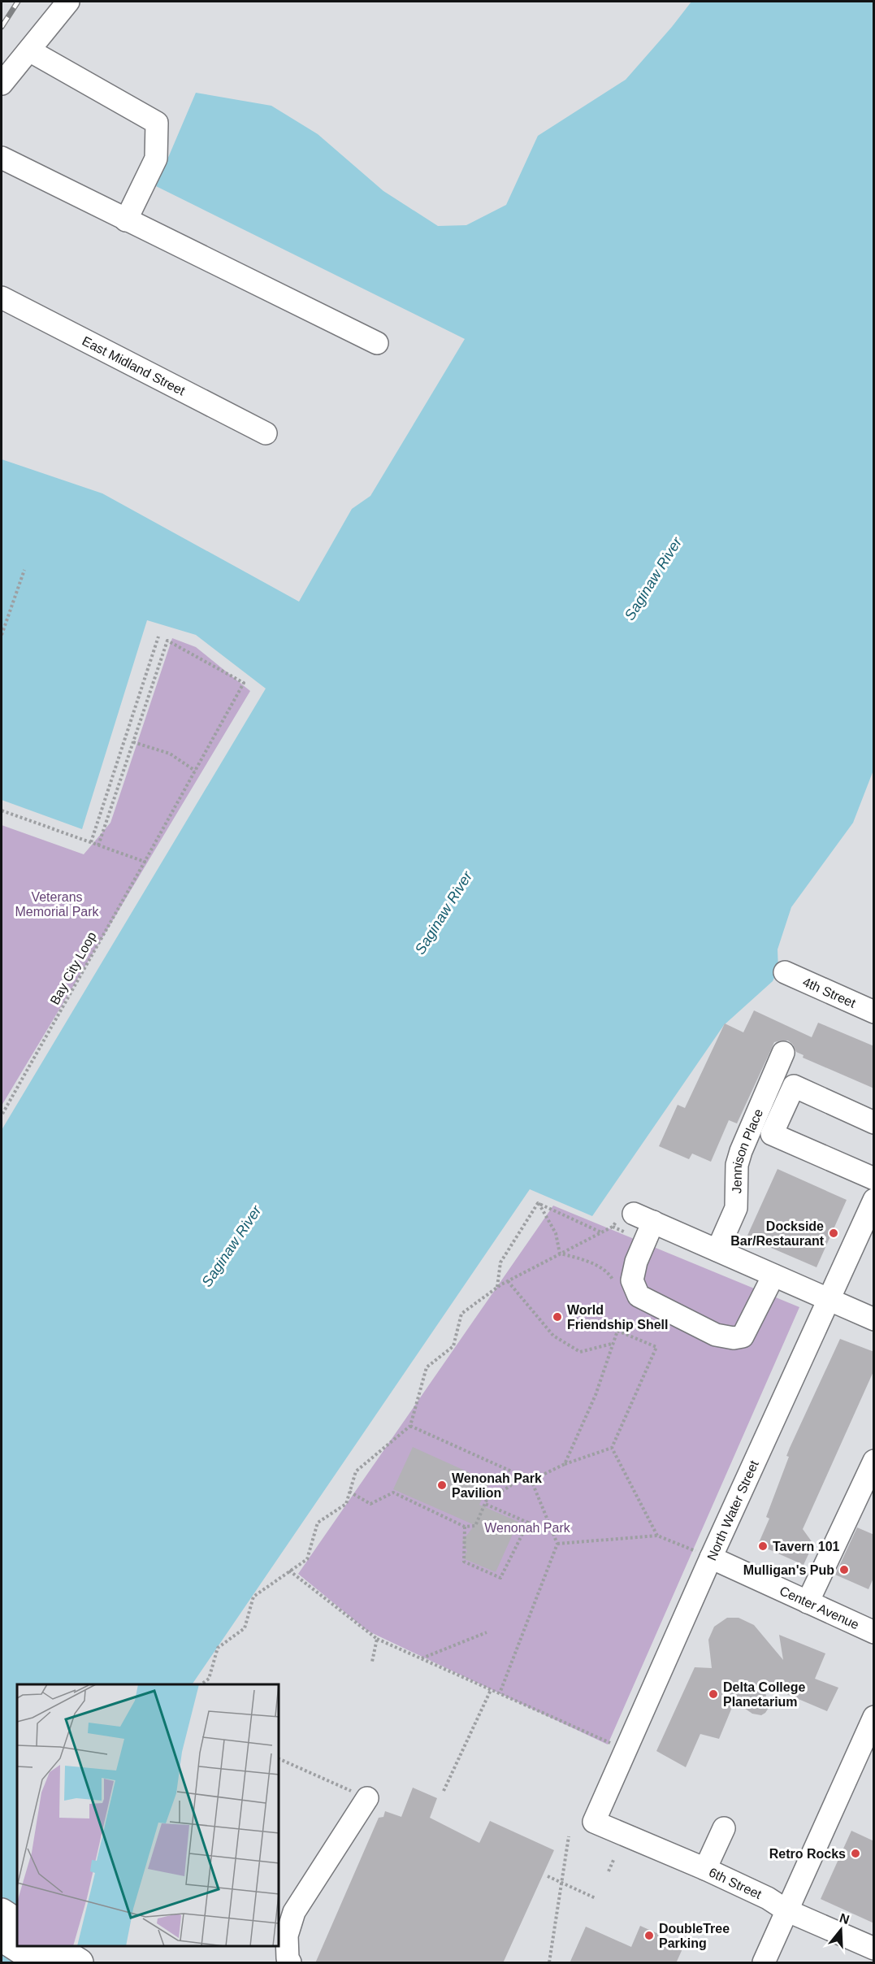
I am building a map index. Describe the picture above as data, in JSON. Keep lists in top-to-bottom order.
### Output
{
  "streets": {
    "street": [
      "East Midland Street",
      "4th Street",
      "Jennison Place",
      "North Water Street",
      "Center Avenue",
      "6th Street"
    ],
    "path": ["Bay City Loop"]
  },
  "crossings": [
    ["North Water Street", "Center Avenue"],
    ["North Water Street", "6th Street"]
  ],
  "water": ["Saginaw River"],
  "parks": ["Veterans Memorial Park", "Wenonah Park"],
  "places": [
    "Dockside Bar/Restaurant",
    "World Friendship Shell",
    "Wenonah Park Pavilion",
    "Tavern 101",
    "Mulligan's Pub",
    "Delta College Planetarium",
    "Retro Rocks",
    "DoubleTree Parking"
  ],
  "north": "top"
}
